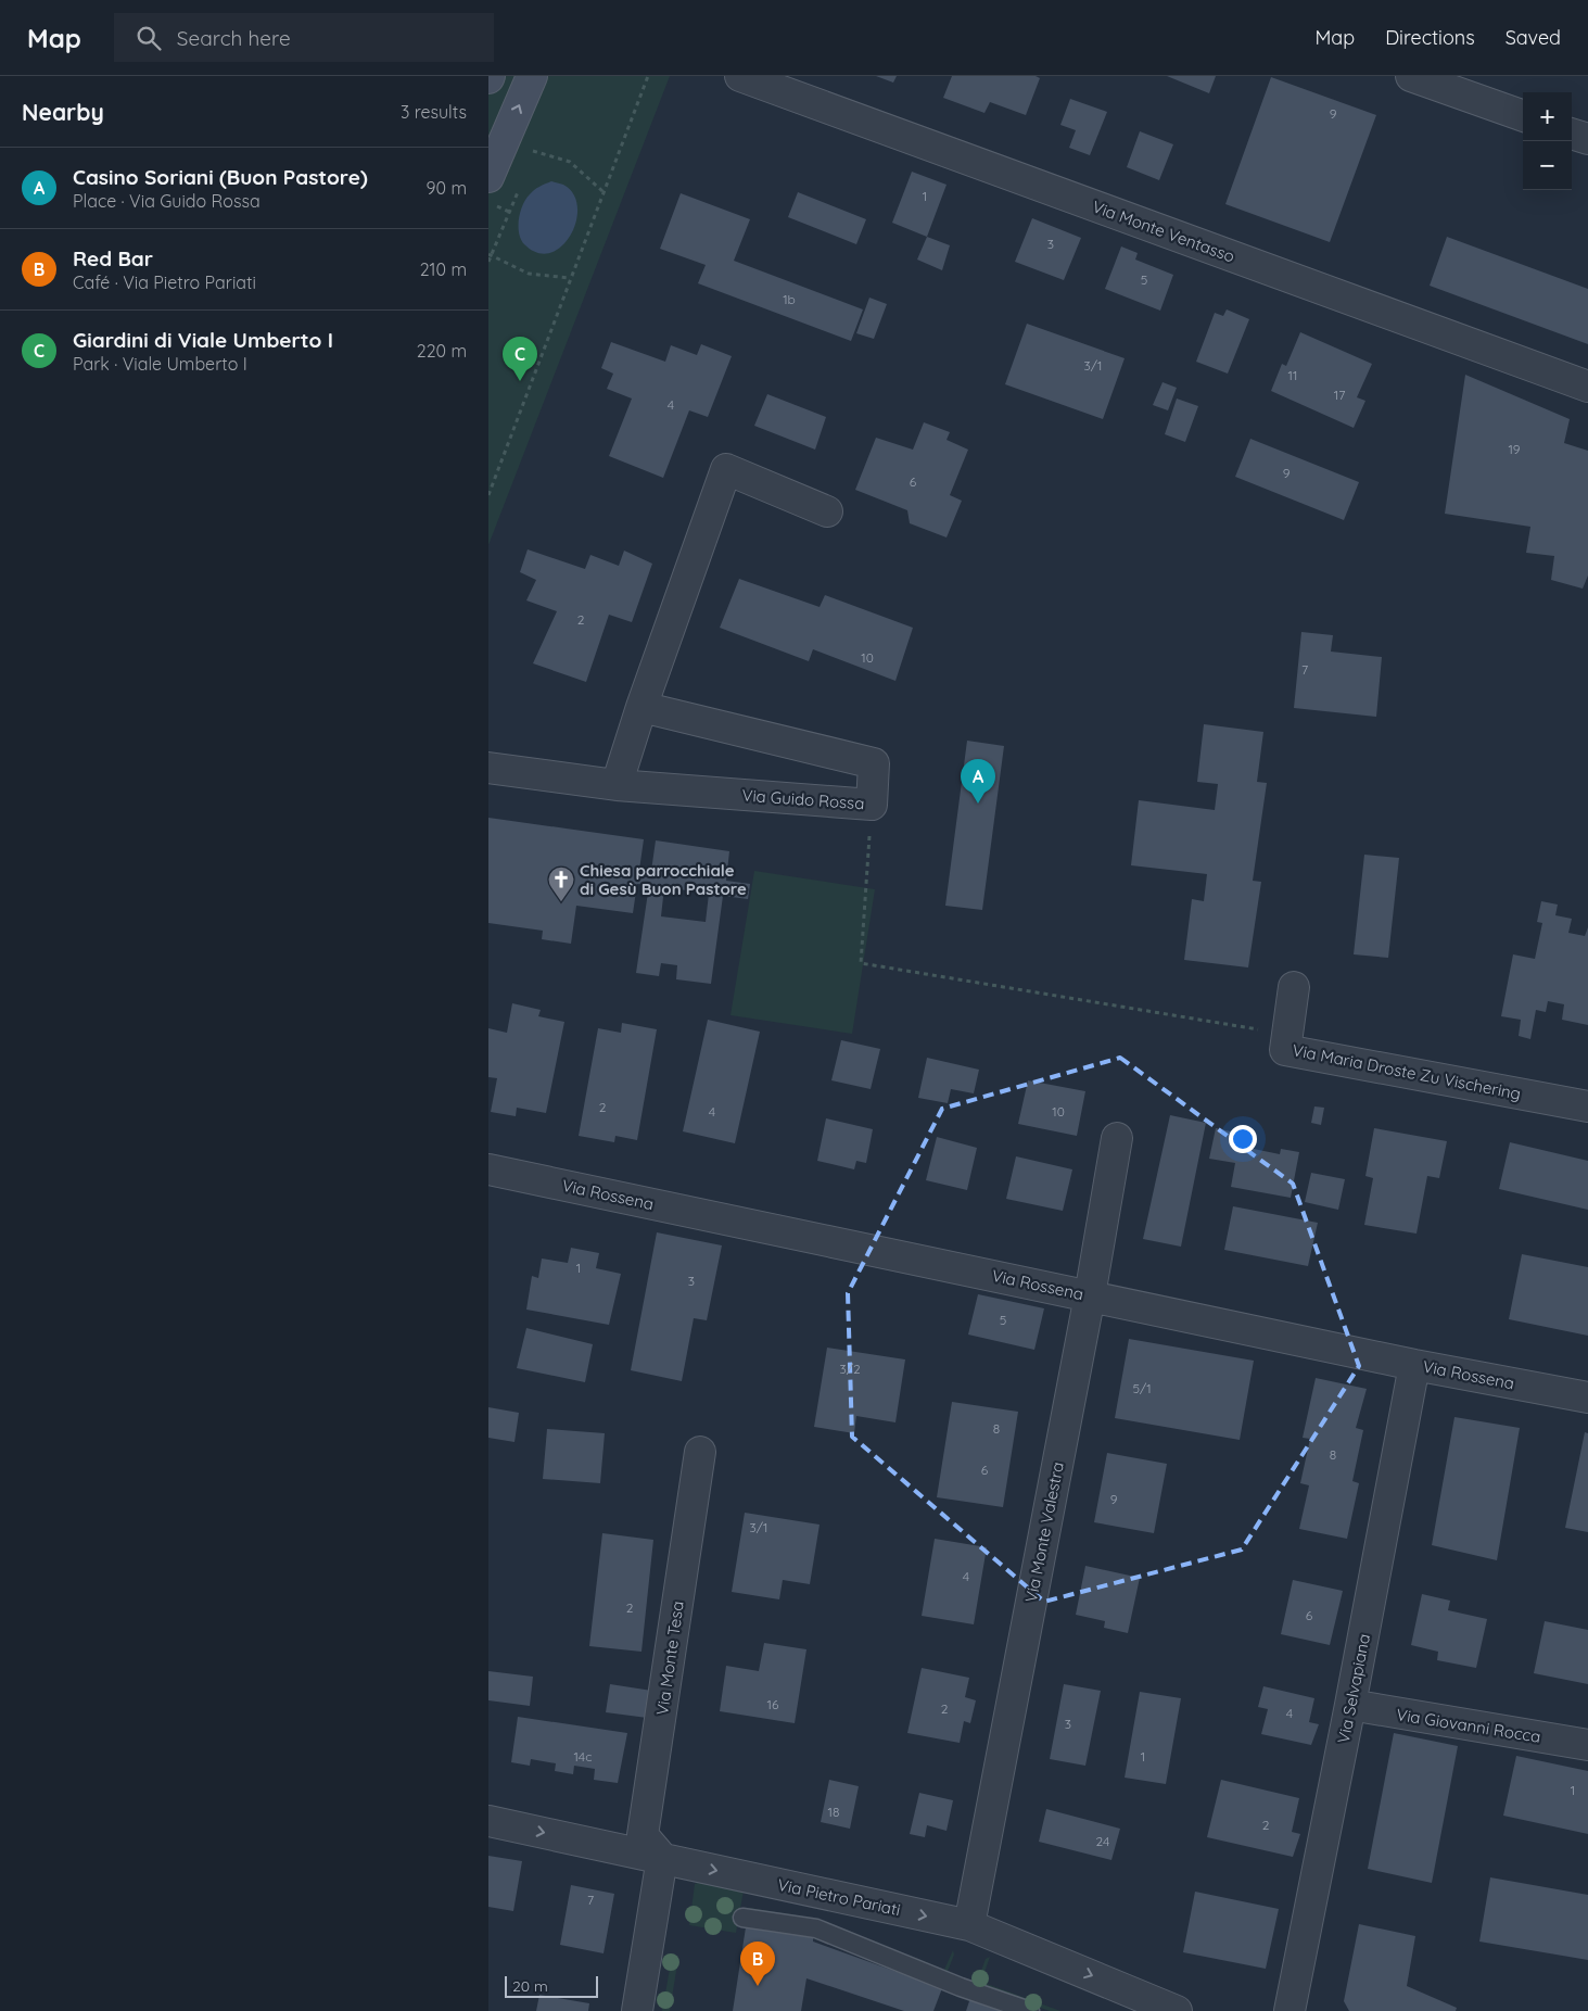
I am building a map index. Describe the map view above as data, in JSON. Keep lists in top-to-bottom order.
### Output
{
  "streets": {
    "street": [
      "Via Monte Ventasso",
      "Via Guido Rossa",
      "Via Maria Droste Zu Vischering",
      "Via Rossena",
      "Via Monte Valestra",
      "Via Monte Tesa",
      "Via Selvapiana",
      "Via Giovanni Rocca",
      "Via Pietro Pariati"
    ]
  },
  "crossings": [
    ["Via Rossena", "Via Monte Valestra"],
    ["Via Rossena", "Via Selvapiana"],
    ["Via Monte Valestra", "Via Pietro Pariati"],
    ["Via Monte Tesa", "Via Pietro Pariati"],
    ["Via Selvapiana", "Via Giovanni Rocca"]
  ],
  "one_way": ["Via Pietro Pariati"],
  "places": {
    "church": ["Chiesa parrocchiale di Gesù Buon Pastore"]
  },
  "house_numbers": [
    "9",
    "1",
    "3",
    "5",
    "1b",
    "3/1",
    "11",
    "17",
    "4",
    "19",
    "9",
    "6",
    "2",
    "10",
    "7",
    "2",
    "4",
    "10",
    "1",
    "3",
    "5",
    "3/2",
    "5/1",
    "8",
    "8",
    "6",
    "9",
    "3/1",
    "4",
    "2",
    "6",
    "16",
    "2",
    "4",
    "3",
    "14c",
    "1",
    "1",
    "18",
    "2",
    "24",
    "7"
  ],
  "scale_bar": "20 m",
  "page": {
    "header": "Map",
    "search": "Search here",
    "nav": ["Map", "Directions", "Saved"],
    "heading": ["Nearby", "3 results"],
    "map_buttons": ["+", "−"],
    "list": [
      {
        "mark": "A",
        "name": "Casino Soriani (Buon Pastore)",
        "note": "Place · Via Guido Rossa",
        "value": "90 m"
      },
      {
        "mark": "B",
        "name": "Red Bar",
        "note": "Café · Via Pietro Pariati",
        "value": "210 m"
      },
      {
        "mark": "C",
        "name": "Giardini di Viale Umberto I",
        "note": "Park · Viale Umberto I",
        "value": "220 m"
      }
    ],
    "pins": ["C", "A", "B"],
    "scale": "20 m"
  }
}
